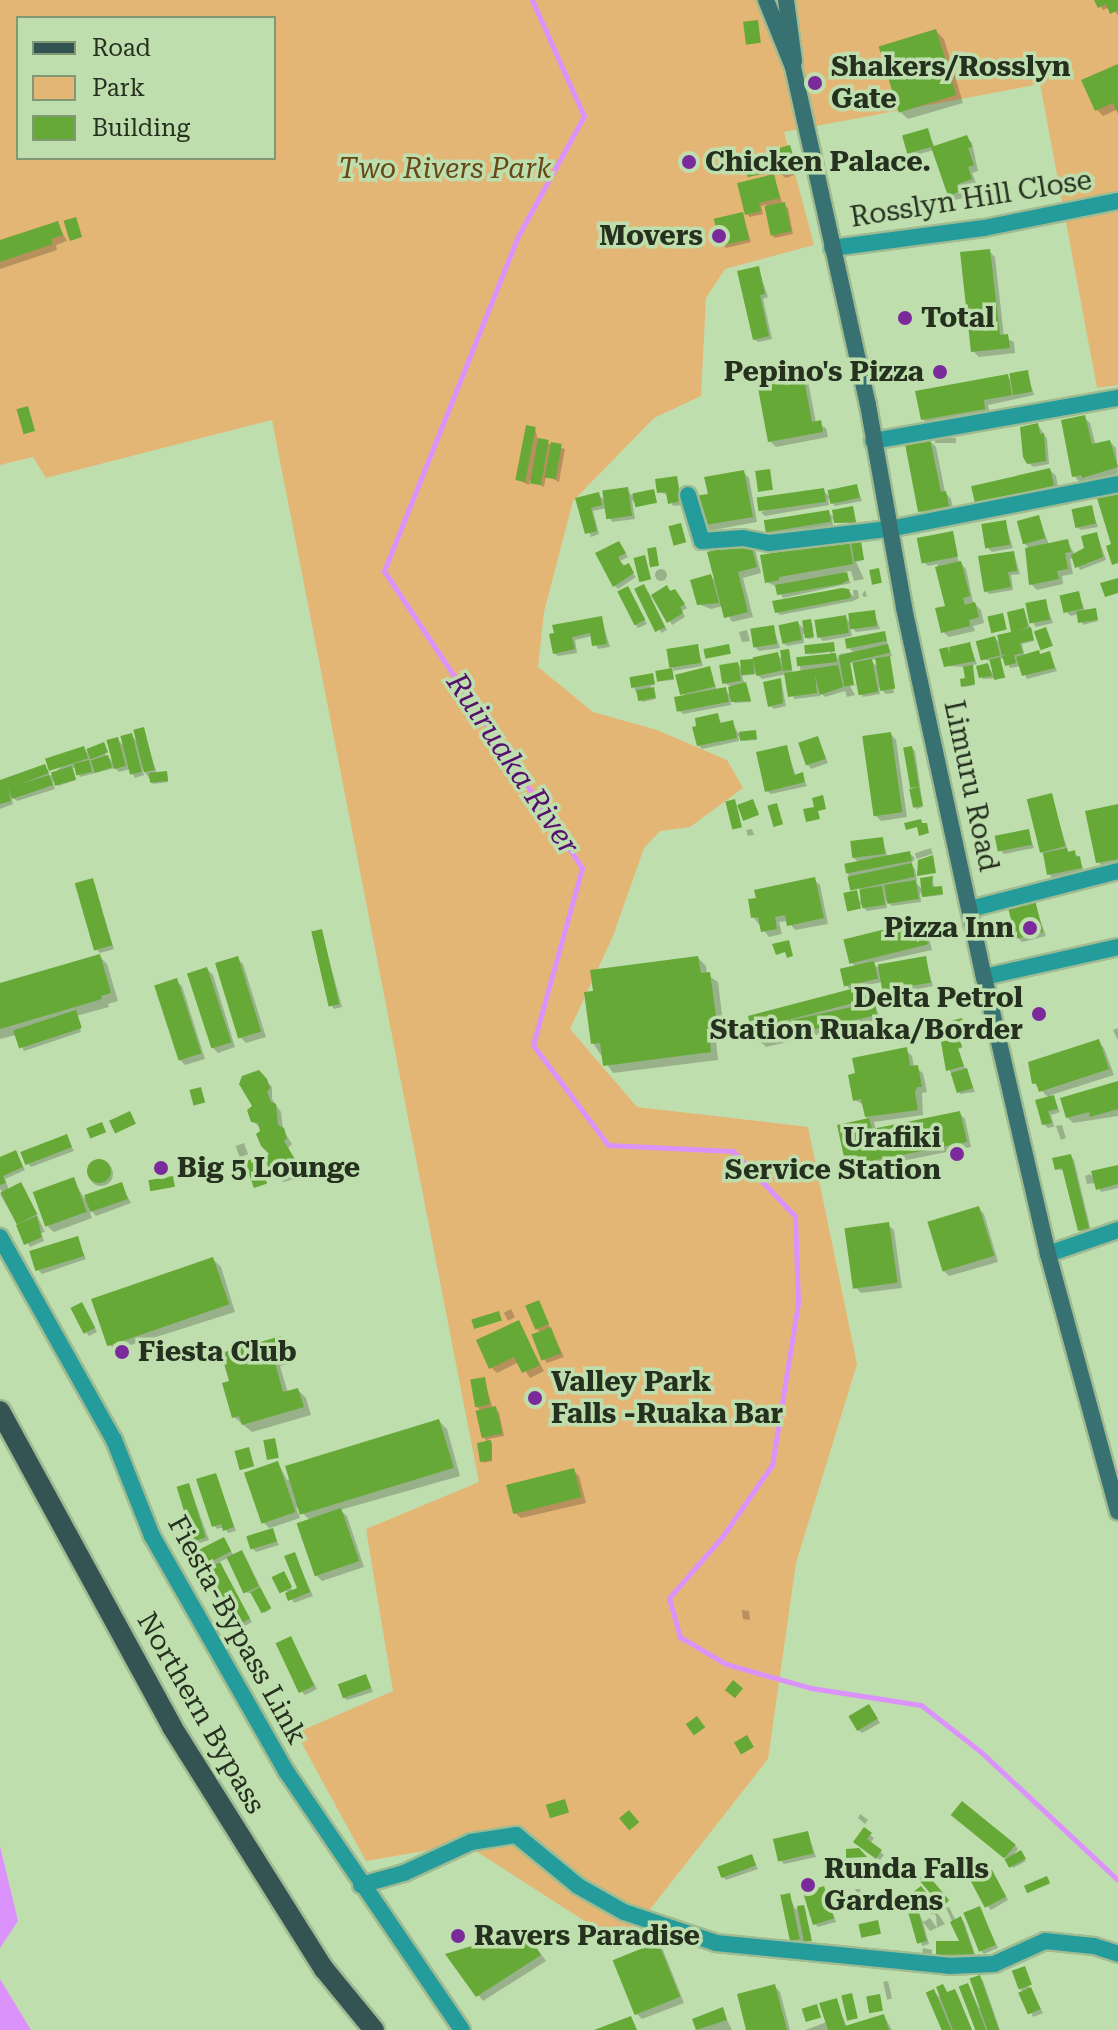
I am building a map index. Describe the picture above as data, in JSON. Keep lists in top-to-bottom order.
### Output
{
  "streets": {
    "main road": ["Limuru Road", "Northern Bypass"],
    "street": ["Rosslyn Hill Close", "Fiesta-Bypass Link"]
  },
  "crossings": [
    ["Rosslyn Hill Close", "Limuru Road"]
  ],
  "water": ["Ruiruaka River"],
  "parks": ["Two Rivers Park"],
  "places": [
    "Shakers/Rosslyn Gate",
    "Chicken Palace.",
    "Movers",
    "Total",
    "Pepino's Pizza",
    "Pizza Inn",
    "Delta Petrol Station Ruaka/Border",
    "Urafiki Service Station",
    "Big 5 Lounge",
    "Fiesta Club",
    "Valley Park Falls -Ruaka Bar",
    "Runda Falls Gardens",
    "Ravers Paradise"
  ],
  "legend": ["Road", "Park", "Building"]
}
